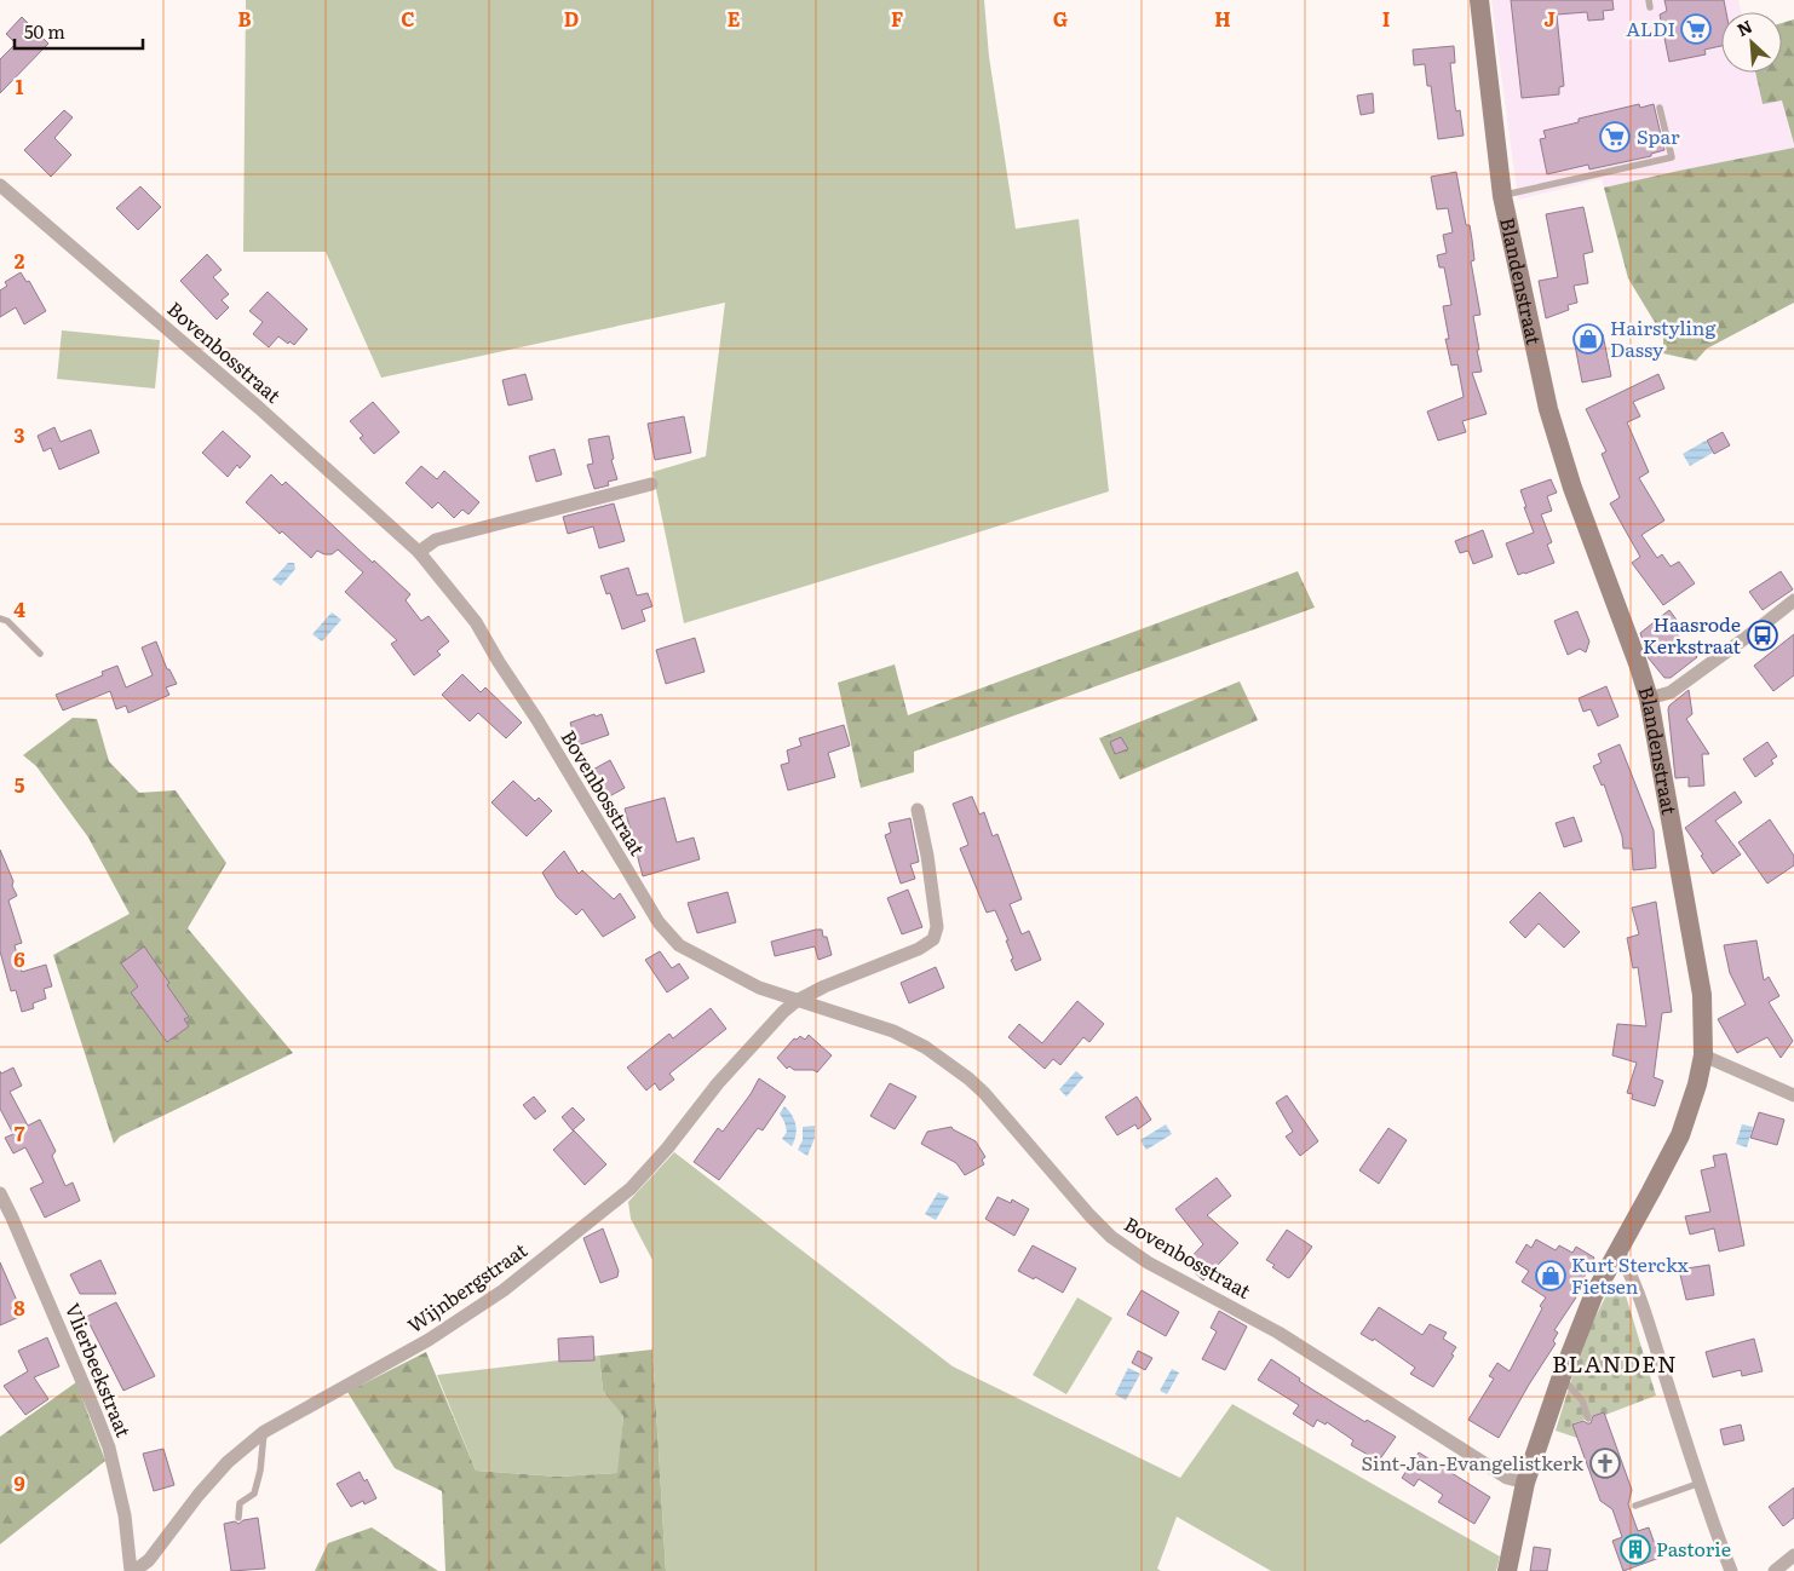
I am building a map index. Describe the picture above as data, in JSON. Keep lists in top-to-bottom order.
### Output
{
  "streets": {
    "street": [
      "Blandenstraat",
      "Bovenbosstraat",
      "Wijnbergstraat",
      "Vlierbeekstraat"
    ]
  },
  "crossings": [
    ["Blandenstraat", "Bovenbosstraat"],
    ["Bovenbosstraat", "Wijnbergstraat"],
    ["Wijnbergstraat", "Vlierbeekstraat"]
  ],
  "districts": ["BLANDEN"],
  "places": {
    "supermarket": ["ALDI", "Spar"],
    "shop": ["Hairstyling Dassy", "Kurt Sterckx Fietsen"],
    "bus stop": ["Haasrode Kerkstraat"],
    "church": ["Sint-Jan-Evangelistkerk"],
    "building": ["Pastorie"]
  },
  "scale_bar": "50 m",
  "north": "top left",
  "grid": {
    "columns": [
      "B",
      "C",
      "D",
      "E",
      "F",
      "G",
      "H",
      "I",
      "J"
    ],
    "rows": [
      "1",
      "2",
      "3",
      "4",
      "5",
      "6",
      "7",
      "8",
      "9"
    ]
  }
}
